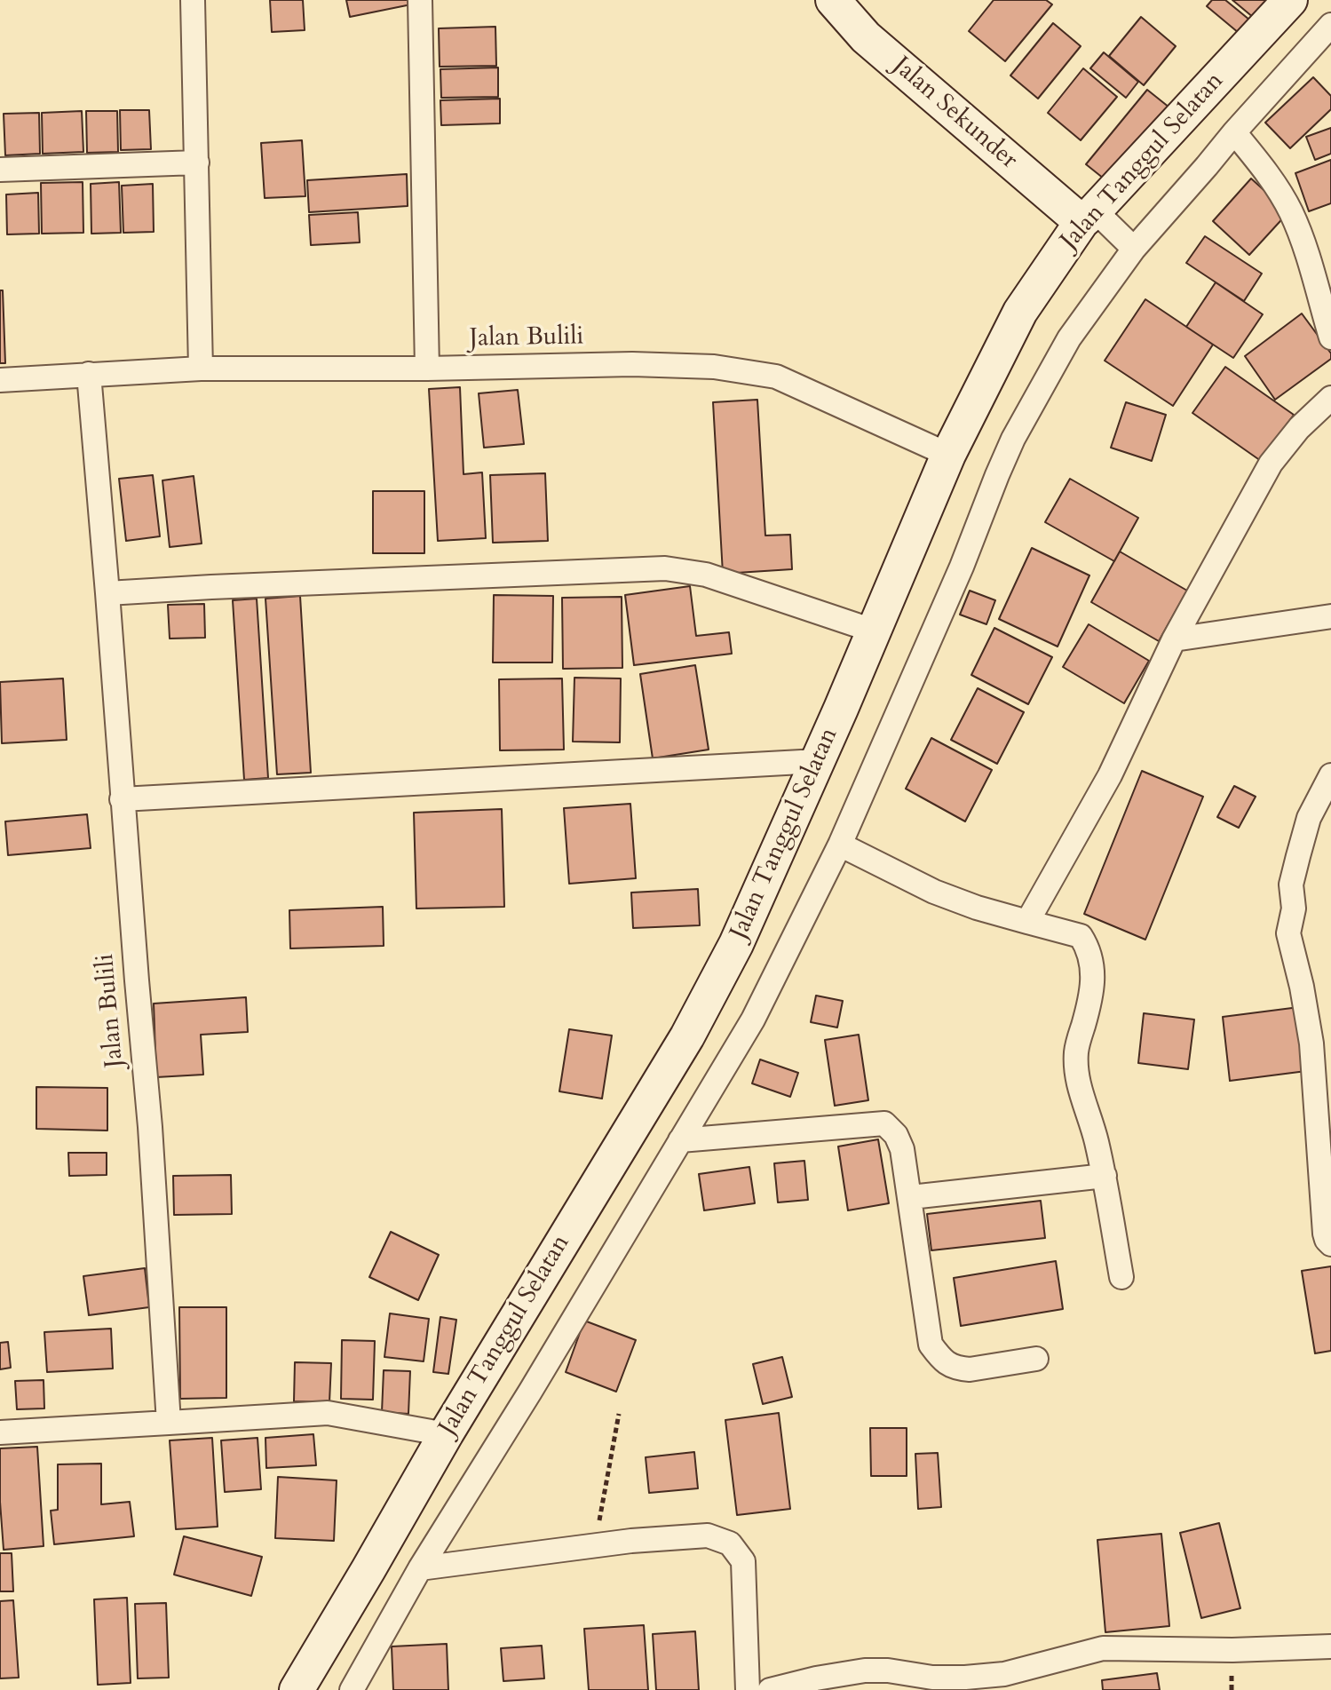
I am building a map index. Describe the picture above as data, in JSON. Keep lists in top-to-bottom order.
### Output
{
  "streets": {
    "street": ["Jalan Sekunder", "Jalan Tanggul Selatan", "Jalan Bulili"]
  },
  "crossings": [
    ["Jalan Sekunder", "Jalan Tanggul Selatan"],
    ["Jalan Tanggul Selatan", "Jalan Bulili"]
  ]
}
